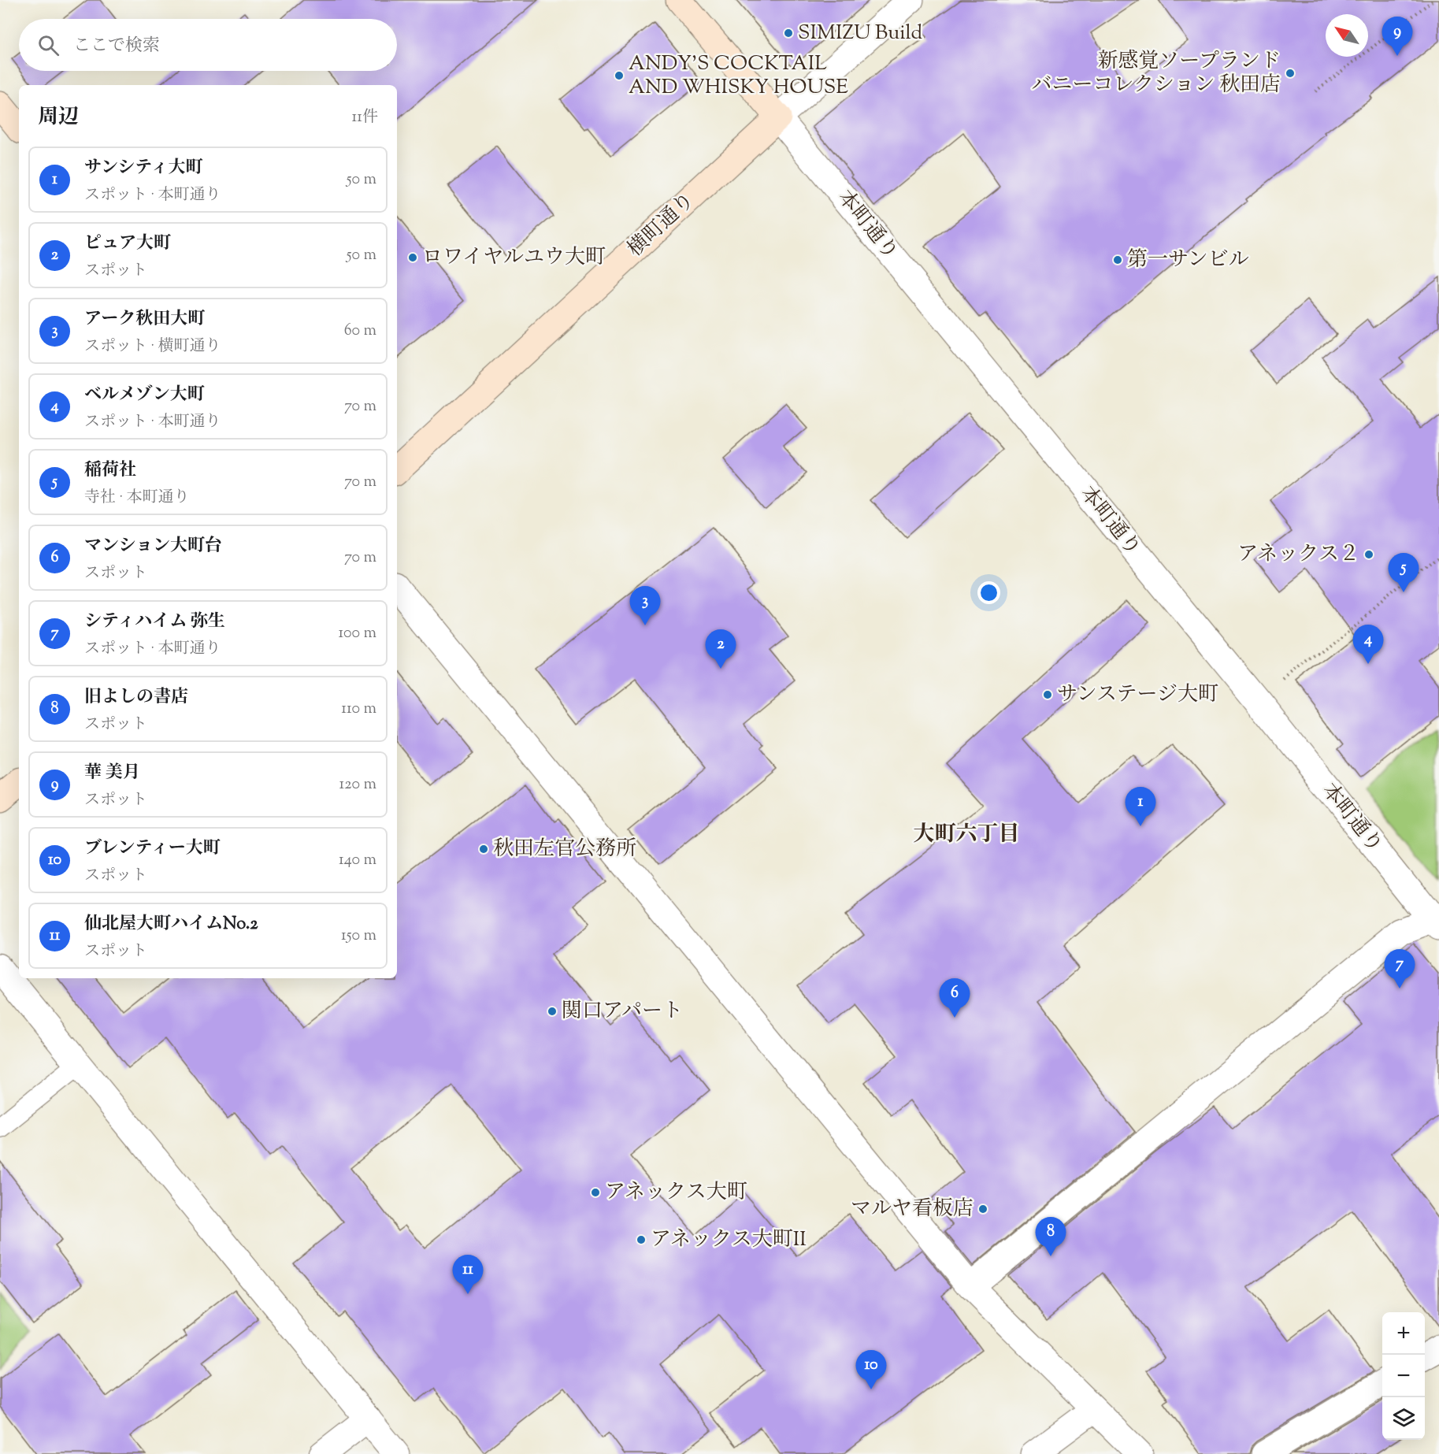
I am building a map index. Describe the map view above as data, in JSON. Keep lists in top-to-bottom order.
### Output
{
  "streets": {
    "street": ["横町通り", "本町通り"]
  },
  "crossings": [
    ["横町通り", "本町通り"]
  ],
  "districts": ["大町六丁目"],
  "places": [
    "SIMIZU Build",
    "新感覚ソープランド バニーコレクション 秋田店",
    "ANDY'S COCKTAIL AND WHISKY HOUSE",
    "ロワイヤルユウ大町",
    "第一サンビル",
    "アネックス２",
    "サンステージ大町",
    "秋田左官公務所",
    "関口アパート",
    "アネックス大町",
    "マルヤ看板店",
    "アネックス大町II"
  ],
  "north": "top left",
  "page": {
    "pins": [
      "9",
      "5",
      "3",
      "4",
      "2",
      "1",
      "7",
      "6",
      "8",
      "11",
      "10"
    ],
    "search": "ここで検索",
    "heading": ["周辺", "11件"],
    "list": [
      {
        "mark": "1",
        "name": "サンシティ大町",
        "note": "スポット · 本町通り",
        "value": "50 m"
      },
      {
        "mark": "2",
        "name": "ピュア大町",
        "note": "スポット",
        "value": "50 m"
      },
      {
        "mark": "3",
        "name": "アーク秋田大町",
        "note": "スポット · 横町通り",
        "value": "60 m"
      },
      {
        "mark": "4",
        "name": "ベルメゾン大町",
        "note": "スポット · 本町通り",
        "value": "70 m"
      },
      {
        "mark": "5",
        "name": "稲荷社",
        "note": "寺社 · 本町通り",
        "value": "70 m"
      },
      {
        "mark": "6",
        "name": "マンション大町台",
        "note": "スポット",
        "value": "70 m"
      },
      {
        "mark": "7",
        "name": "シティハイム 弥生",
        "note": "スポット · 本町通り",
        "value": "100 m"
      },
      {
        "mark": "8",
        "name": "旧よしの書店",
        "note": "スポット",
        "value": "110 m"
      },
      {
        "mark": "9",
        "name": "華 美月",
        "note": "スポット",
        "value": "120 m"
      },
      {
        "mark": "10",
        "name": "ブレンティー大町",
        "note": "スポット",
        "value": "140 m"
      },
      {
        "mark": "11",
        "name": "仙北屋大町ハイムNo.2",
        "note": "スポット",
        "value": "150 m"
      }
    ],
    "map_buttons": ["+", "−"]
  }
}
